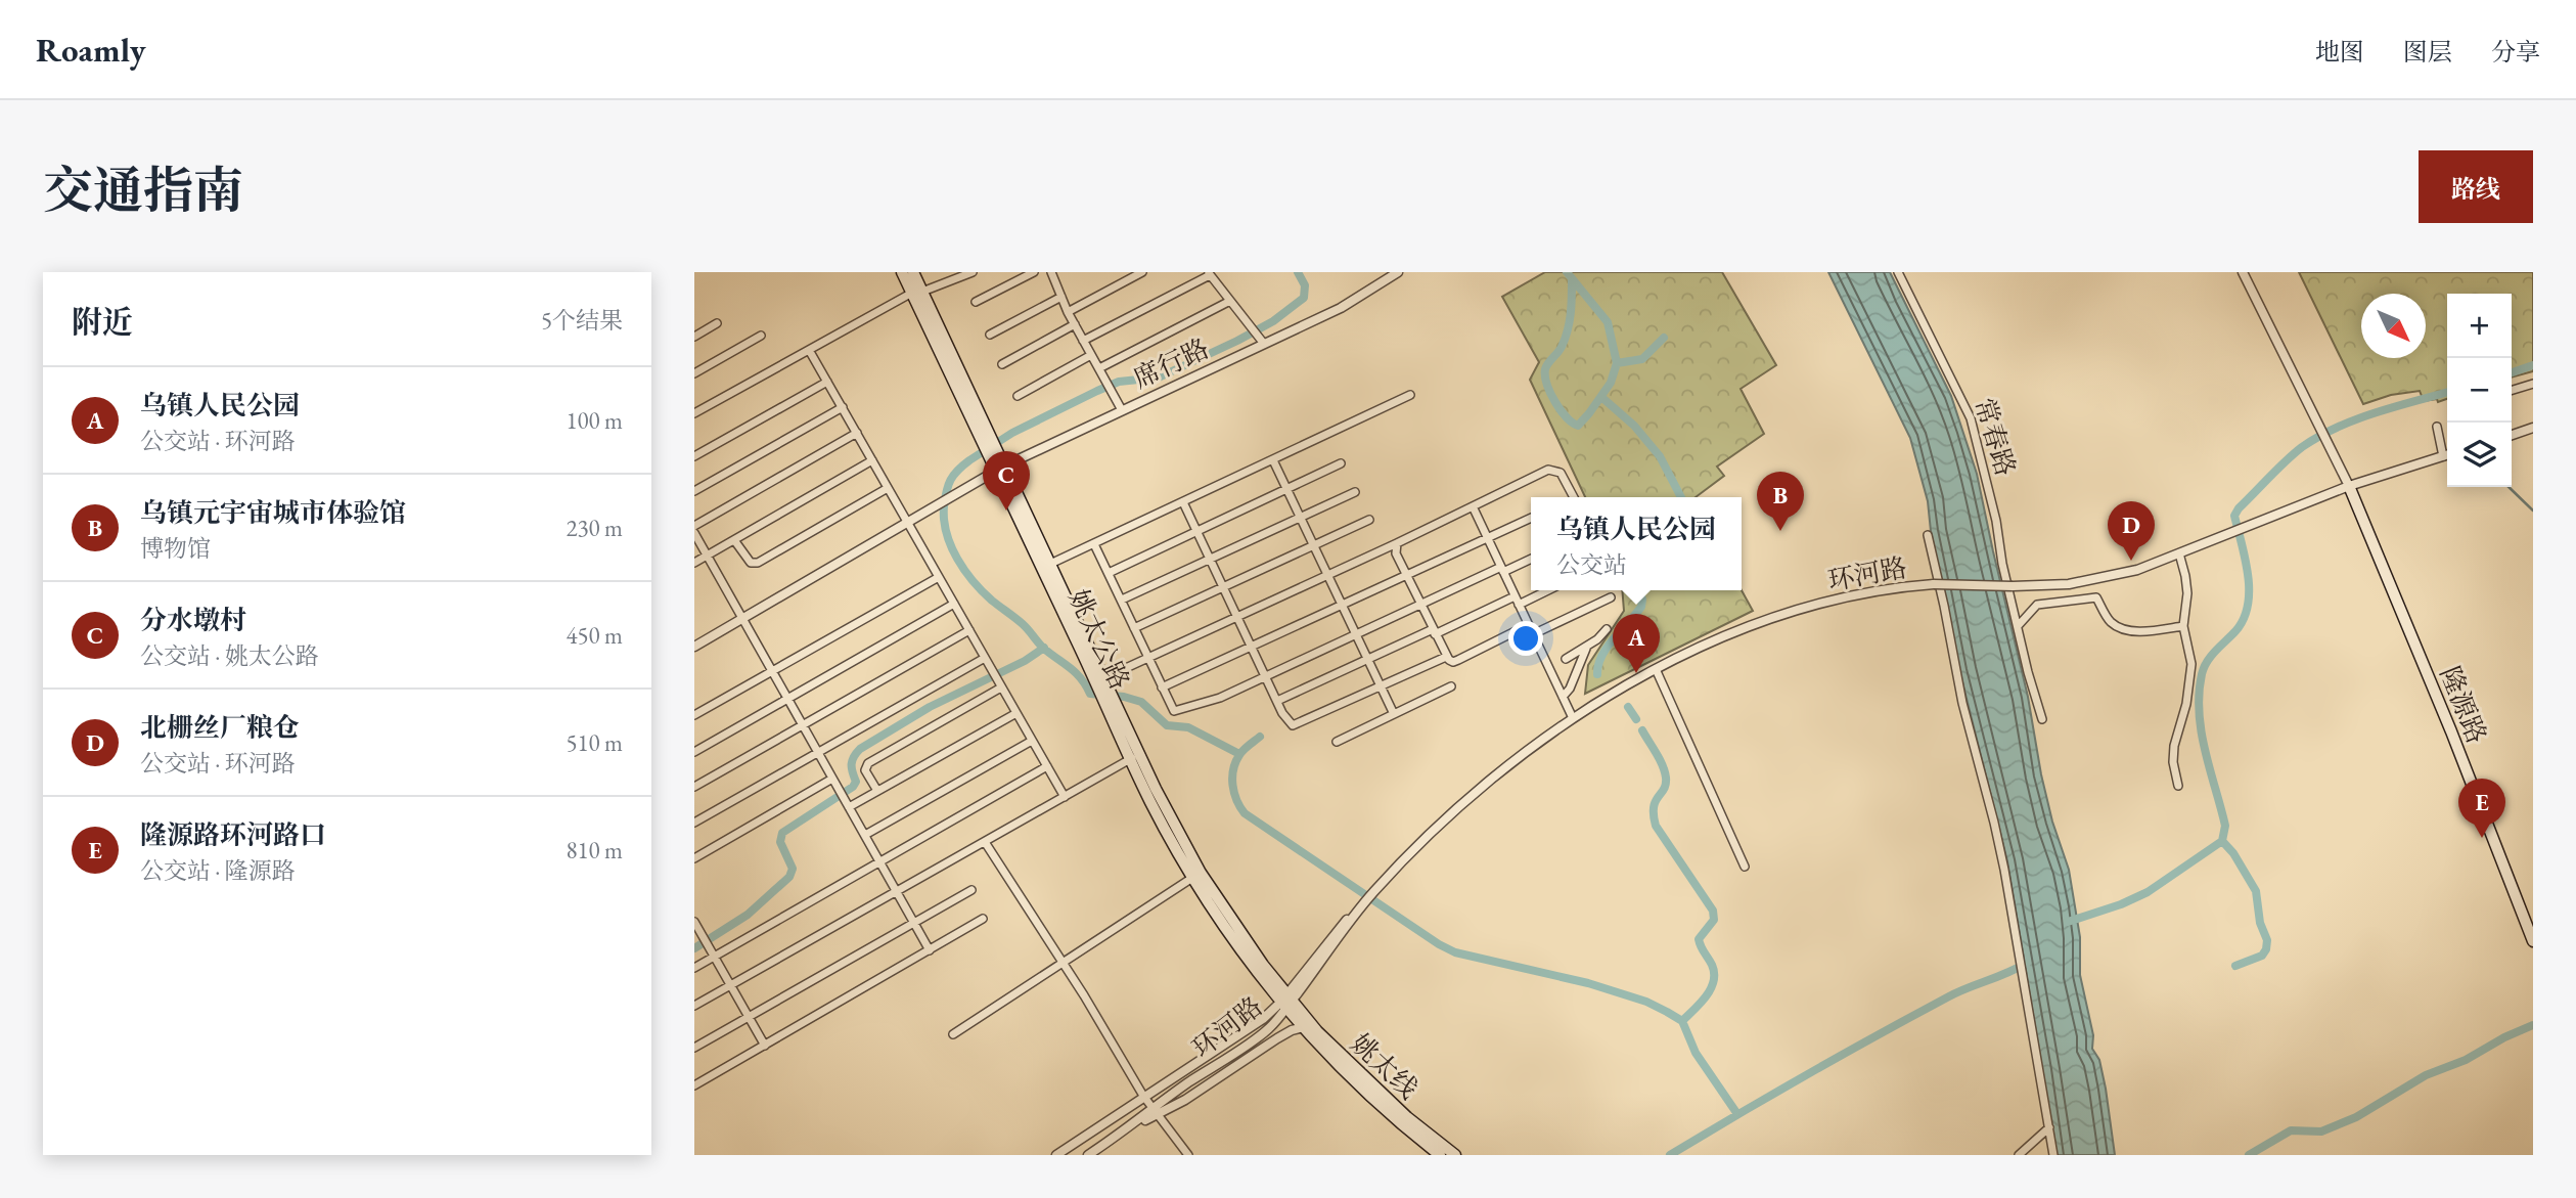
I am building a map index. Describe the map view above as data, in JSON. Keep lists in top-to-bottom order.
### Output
{
  "streets": {
    "main road": ["姚太公路", "隆源路", "姚太线"],
    "street": ["席行路", "常春路", "环河路"]
  },
  "crossings": [
    ["席行路", "姚太公路"],
    ["环河路", "姚太公路"],
    ["环河路", "隆源路"],
    ["环河路", "姚太线"],
    ["姚太公路", "姚太线"]
  ],
  "north": "bottom right",
  "page": {
    "header": "Roamly",
    "nav": ["地图", "图层", "分享"],
    "title": "交通指南",
    "buttons": "路线",
    "heading": ["附近", "5个结果"],
    "map_buttons": ["+", "−"],
    "list": [
      {
        "mark": "A",
        "name": "乌镇人民公园",
        "note": "公交站 · 环河路",
        "value": "100 m"
      },
      {
        "mark": "B",
        "name": "乌镇元宇宙城市体验馆",
        "note": "博物馆",
        "value": "230 m"
      },
      {
        "mark": "C",
        "name": "分水墩村",
        "note": "公交站 · 姚太公路",
        "value": "450 m"
      },
      {
        "mark": "D",
        "name": "北栅丝厂粮仓",
        "note": "公交站 · 环河路",
        "value": "510 m"
      },
      {
        "mark": "E",
        "name": "隆源路环河路口",
        "note": "公交站 · 隆源路",
        "value": "810 m"
      }
    ],
    "pins": [
      "C",
      "B",
      "D",
      "A",
      "E"
    ],
    "popup": ["乌镇人民公园", "公交站"]
  }
}
